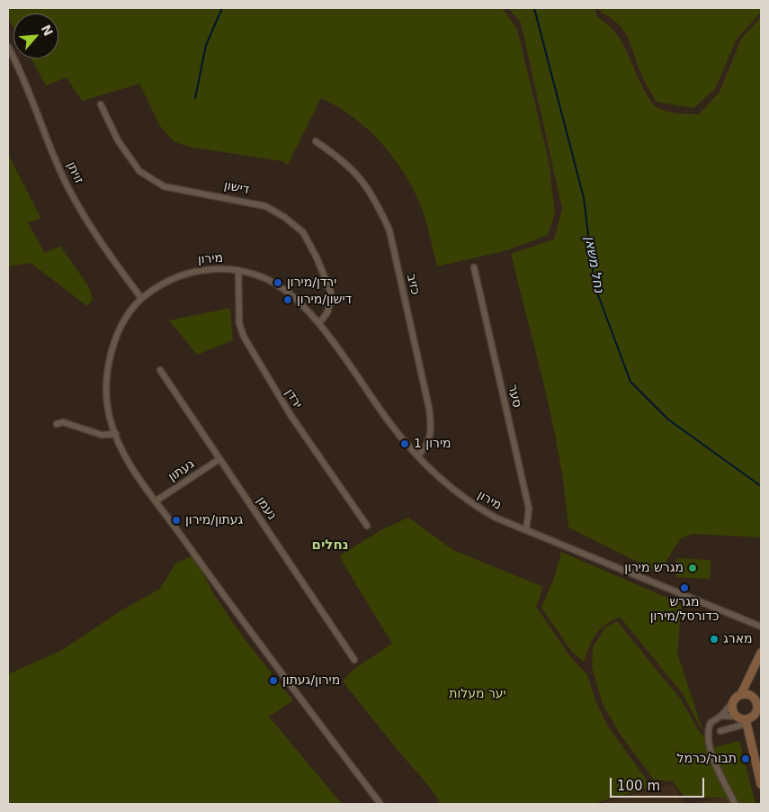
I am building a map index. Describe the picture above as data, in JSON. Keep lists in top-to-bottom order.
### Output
{
  "streets": {
    "street": [
      "זויתן",
      "דישון",
      "מירון",
      "כזיב",
      "סער",
      "ירדן",
      "געתון",
      "נעמן"
    ]
  },
  "crossings": [
    ["זויתן", "מירון"],
    ["דישון", "מירון"],
    ["מירון", "כזיב"],
    ["מירון", "סער"],
    ["מירון", "ירדן"],
    ["מירון", "געתון"],
    ["געתון", "נעמן"]
  ],
  "districts": ["נחלים"],
  "water": ["נחל משאן"],
  "parks": ["יער מעלות"],
  "places": [
    "ירדן/מירון",
    "דישון/מירון",
    "מירון 1",
    "געתון/מירון",
    "מגרש מירון",
    "מגרש כדורסל/מירון",
    "מארג",
    "מירון/געתון",
    "תבור/כרמל"
  ],
  "scale_bar": "100 m",
  "north": "top right"
}
